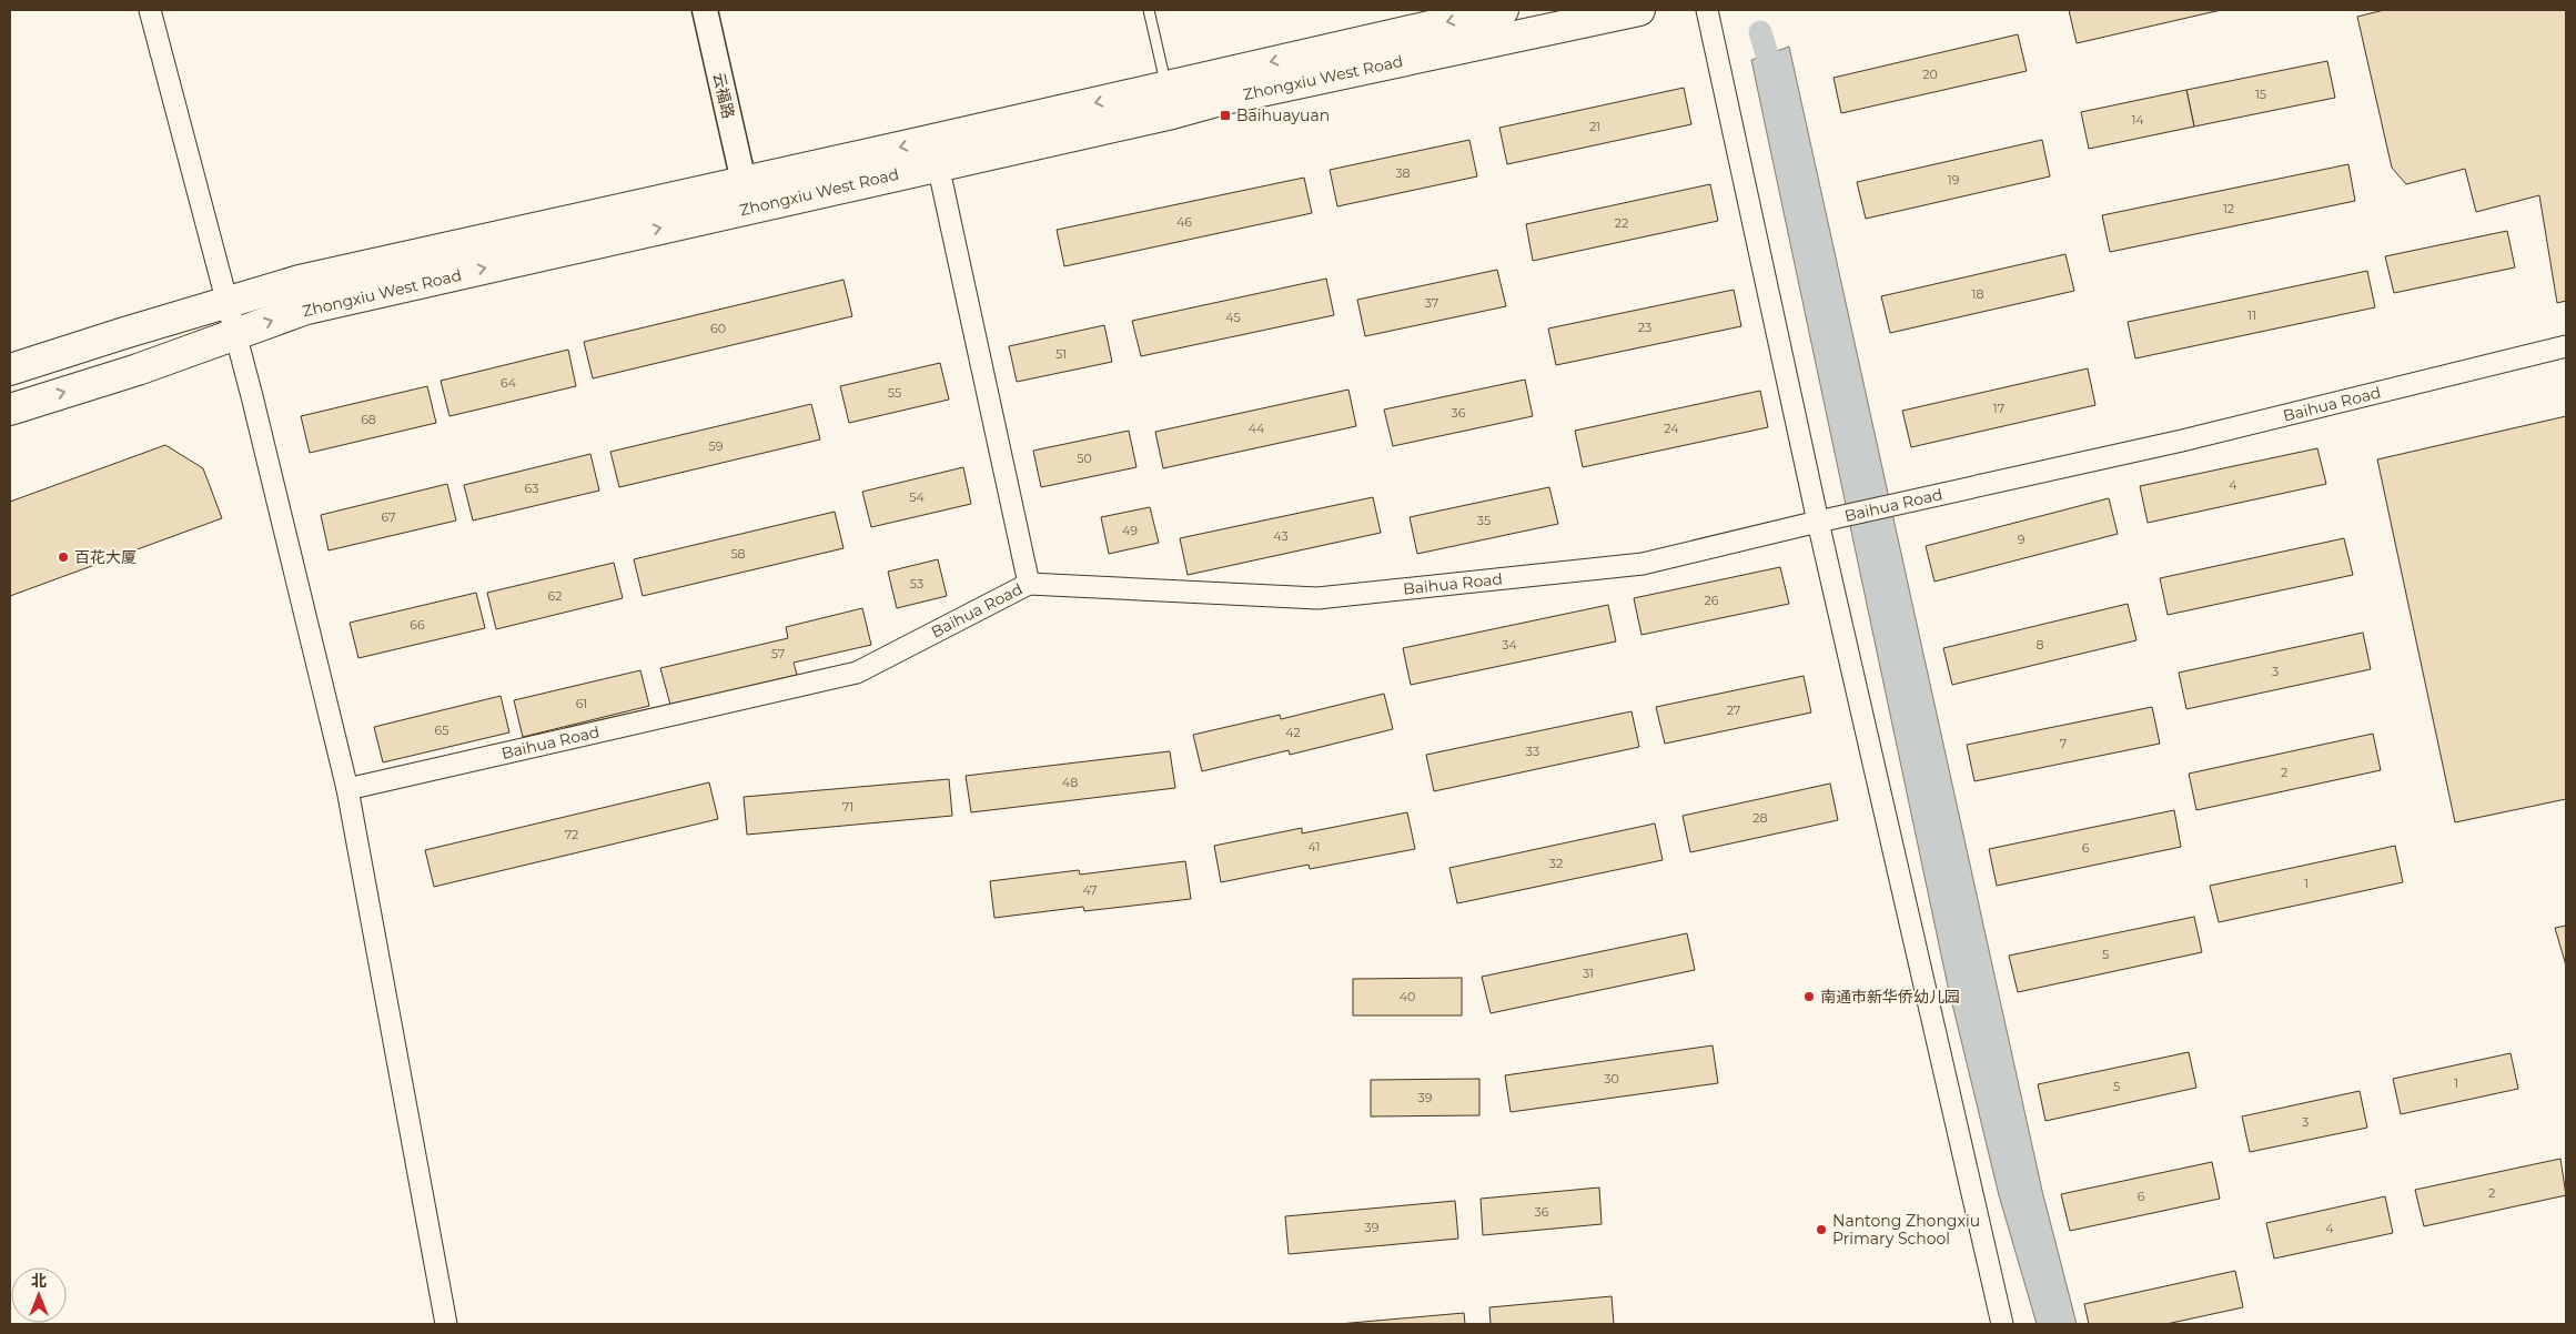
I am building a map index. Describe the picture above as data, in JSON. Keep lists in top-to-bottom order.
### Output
{
  "streets": {
    "main road": ["Zhongxiu West Road"],
    "street": ["云福路", "Baihua Road"]
  },
  "crossings": [
    ["Zhongxiu West Road", "云福路"]
  ],
  "places": {
    "transit": ["Baihuayuan"],
    "other": ["百花大厦", "南通市新华侨幼儿园", "Nantong Zhongxiu Primary School"]
  },
  "house_numbers": [
    "20",
    "15",
    "14",
    "21",
    "38",
    "19",
    "12",
    "46",
    "22",
    "18",
    "37",
    "11",
    "45",
    "23",
    "60",
    "51",
    "64",
    "55",
    "17",
    "36",
    "68",
    "44",
    "24",
    "59",
    "50",
    "4",
    "63",
    "54",
    "67",
    "35",
    "49",
    "43",
    "9",
    "58",
    "53",
    "62",
    "26",
    "66",
    "34",
    "8",
    "57",
    "3",
    "61",
    "27",
    "65",
    "42",
    "7",
    "33",
    "2",
    "48",
    "71",
    "28",
    "72",
    "41",
    "6",
    "32",
    "1",
    "47",
    "5",
    "31",
    "40",
    "30",
    "1",
    "5",
    "39",
    "3",
    "2",
    "6",
    "36",
    "39",
    "4"
  ],
  "north": "top"
}
